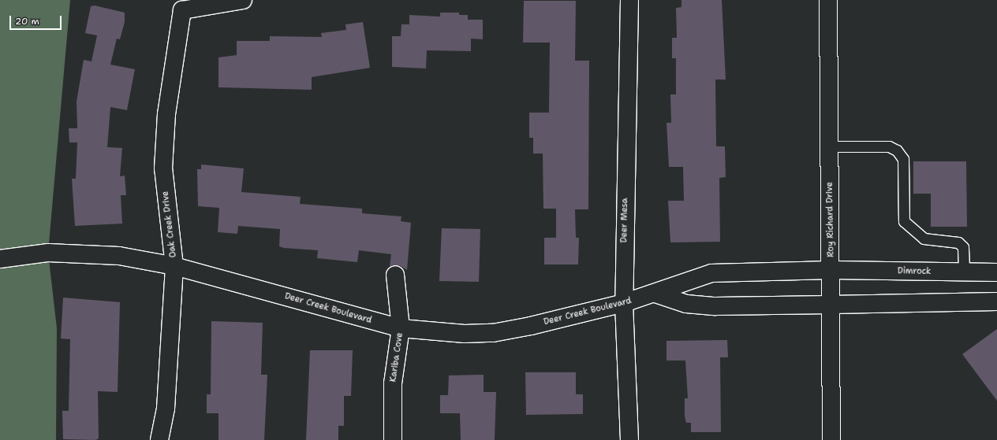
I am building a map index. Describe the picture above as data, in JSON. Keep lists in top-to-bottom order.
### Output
{
  "streets": {
    "street": [
      "Roy Richard Drive",
      "Deer Mesa",
      "Oak Creek Drive",
      "Dimrock",
      "Deer Creek Boulevard",
      "Kariba Cove"
    ]
  },
  "crossings": [
    ["Roy Richard Drive", "Dimrock"],
    ["Roy Richard Drive", "Deer Creek Boulevard"],
    ["Deer Mesa", "Deer Creek Boulevard"],
    ["Oak Creek Drive", "Deer Creek Boulevard"],
    ["Dimrock", "Deer Creek Boulevard"],
    ["Deer Creek Boulevard", "Kariba Cove"]
  ],
  "scale_bar": "20 m"
}
